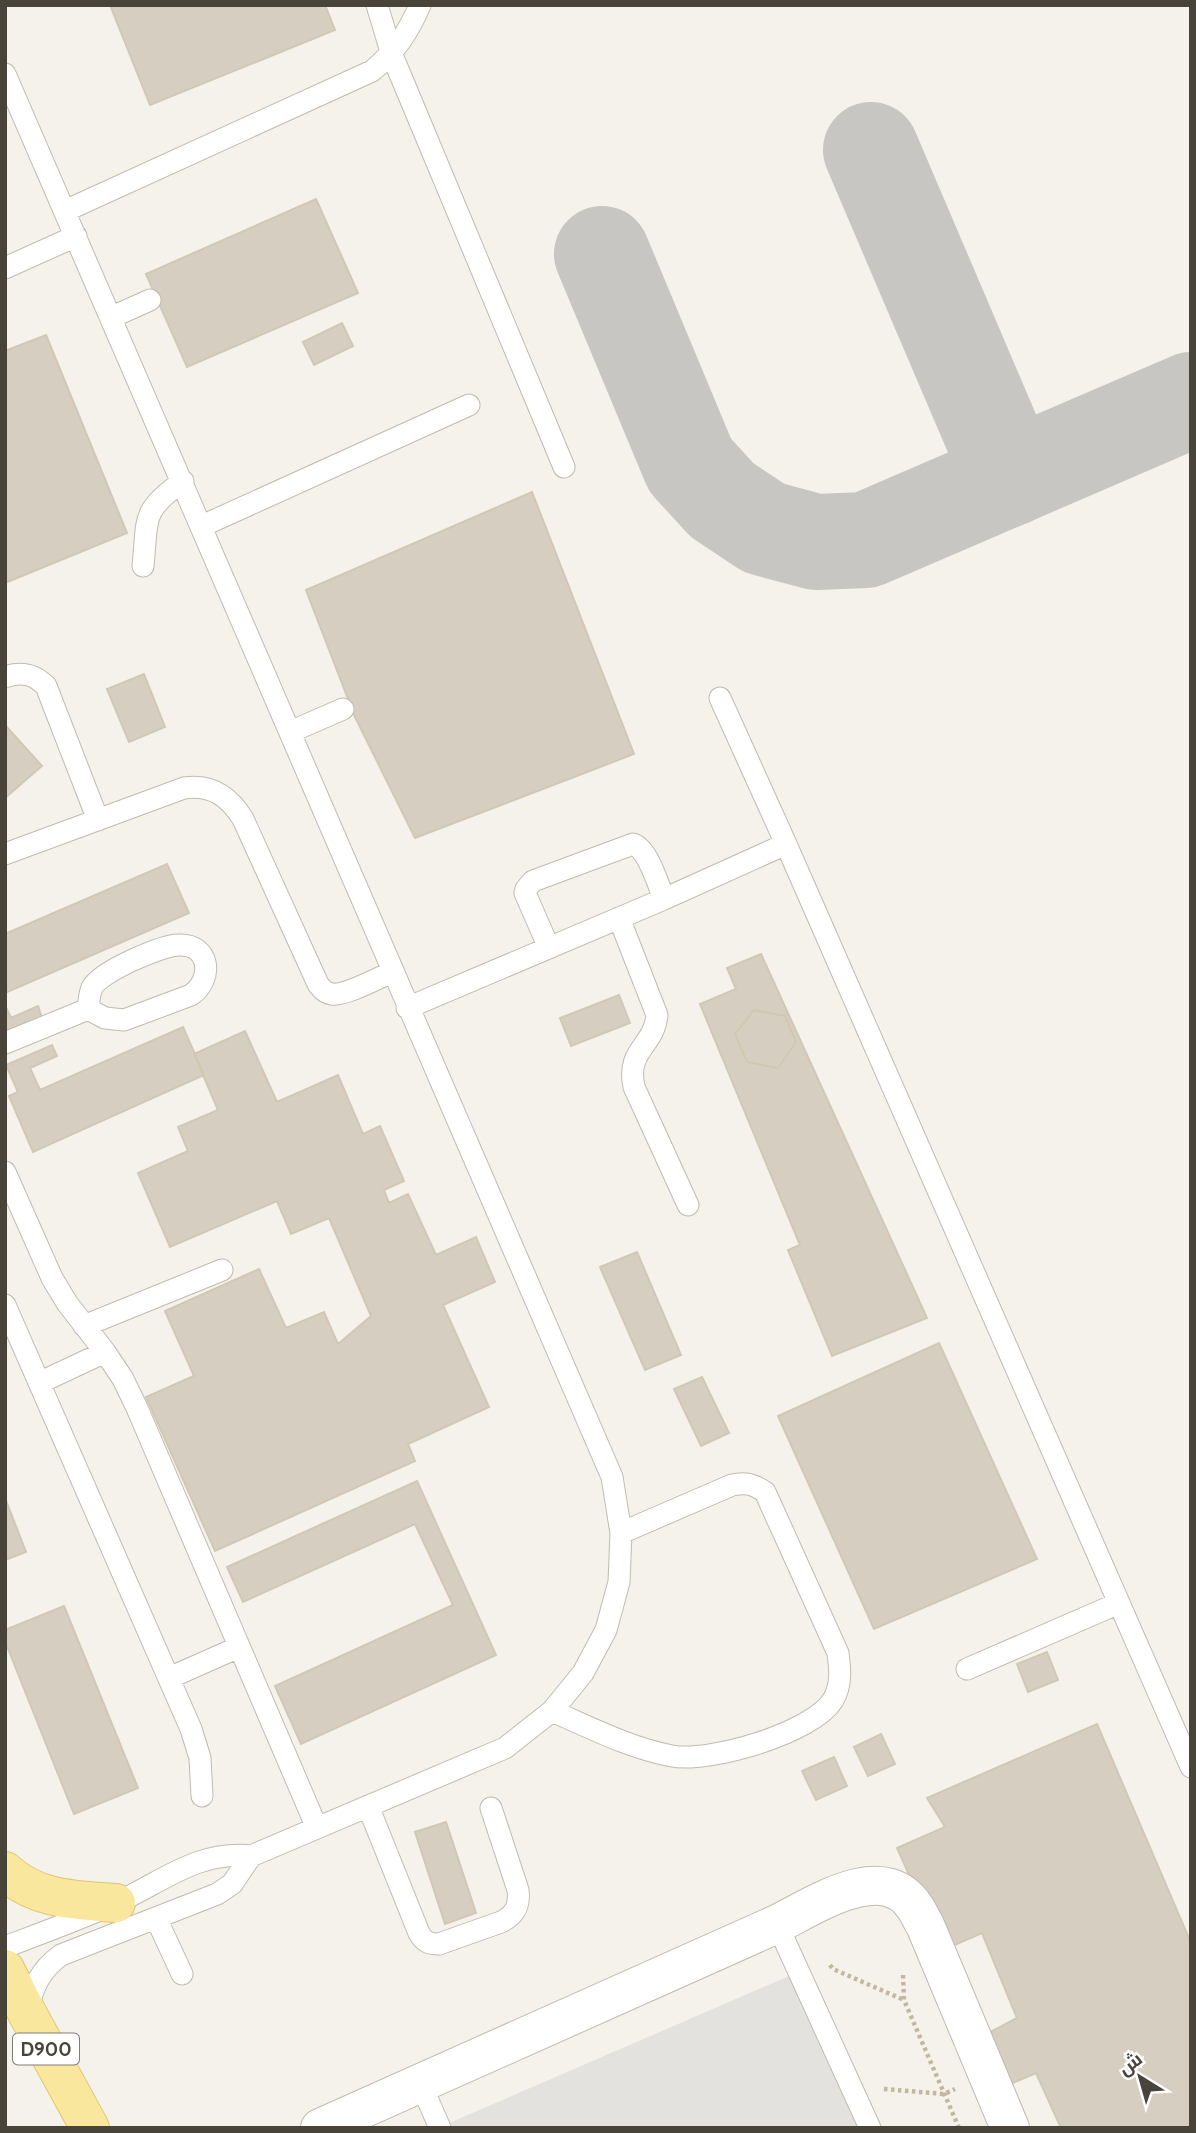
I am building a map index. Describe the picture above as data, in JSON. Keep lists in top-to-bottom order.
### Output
{
  "streets": {
    "main road": ["D900"]
  },
  "north": "top left"
}
